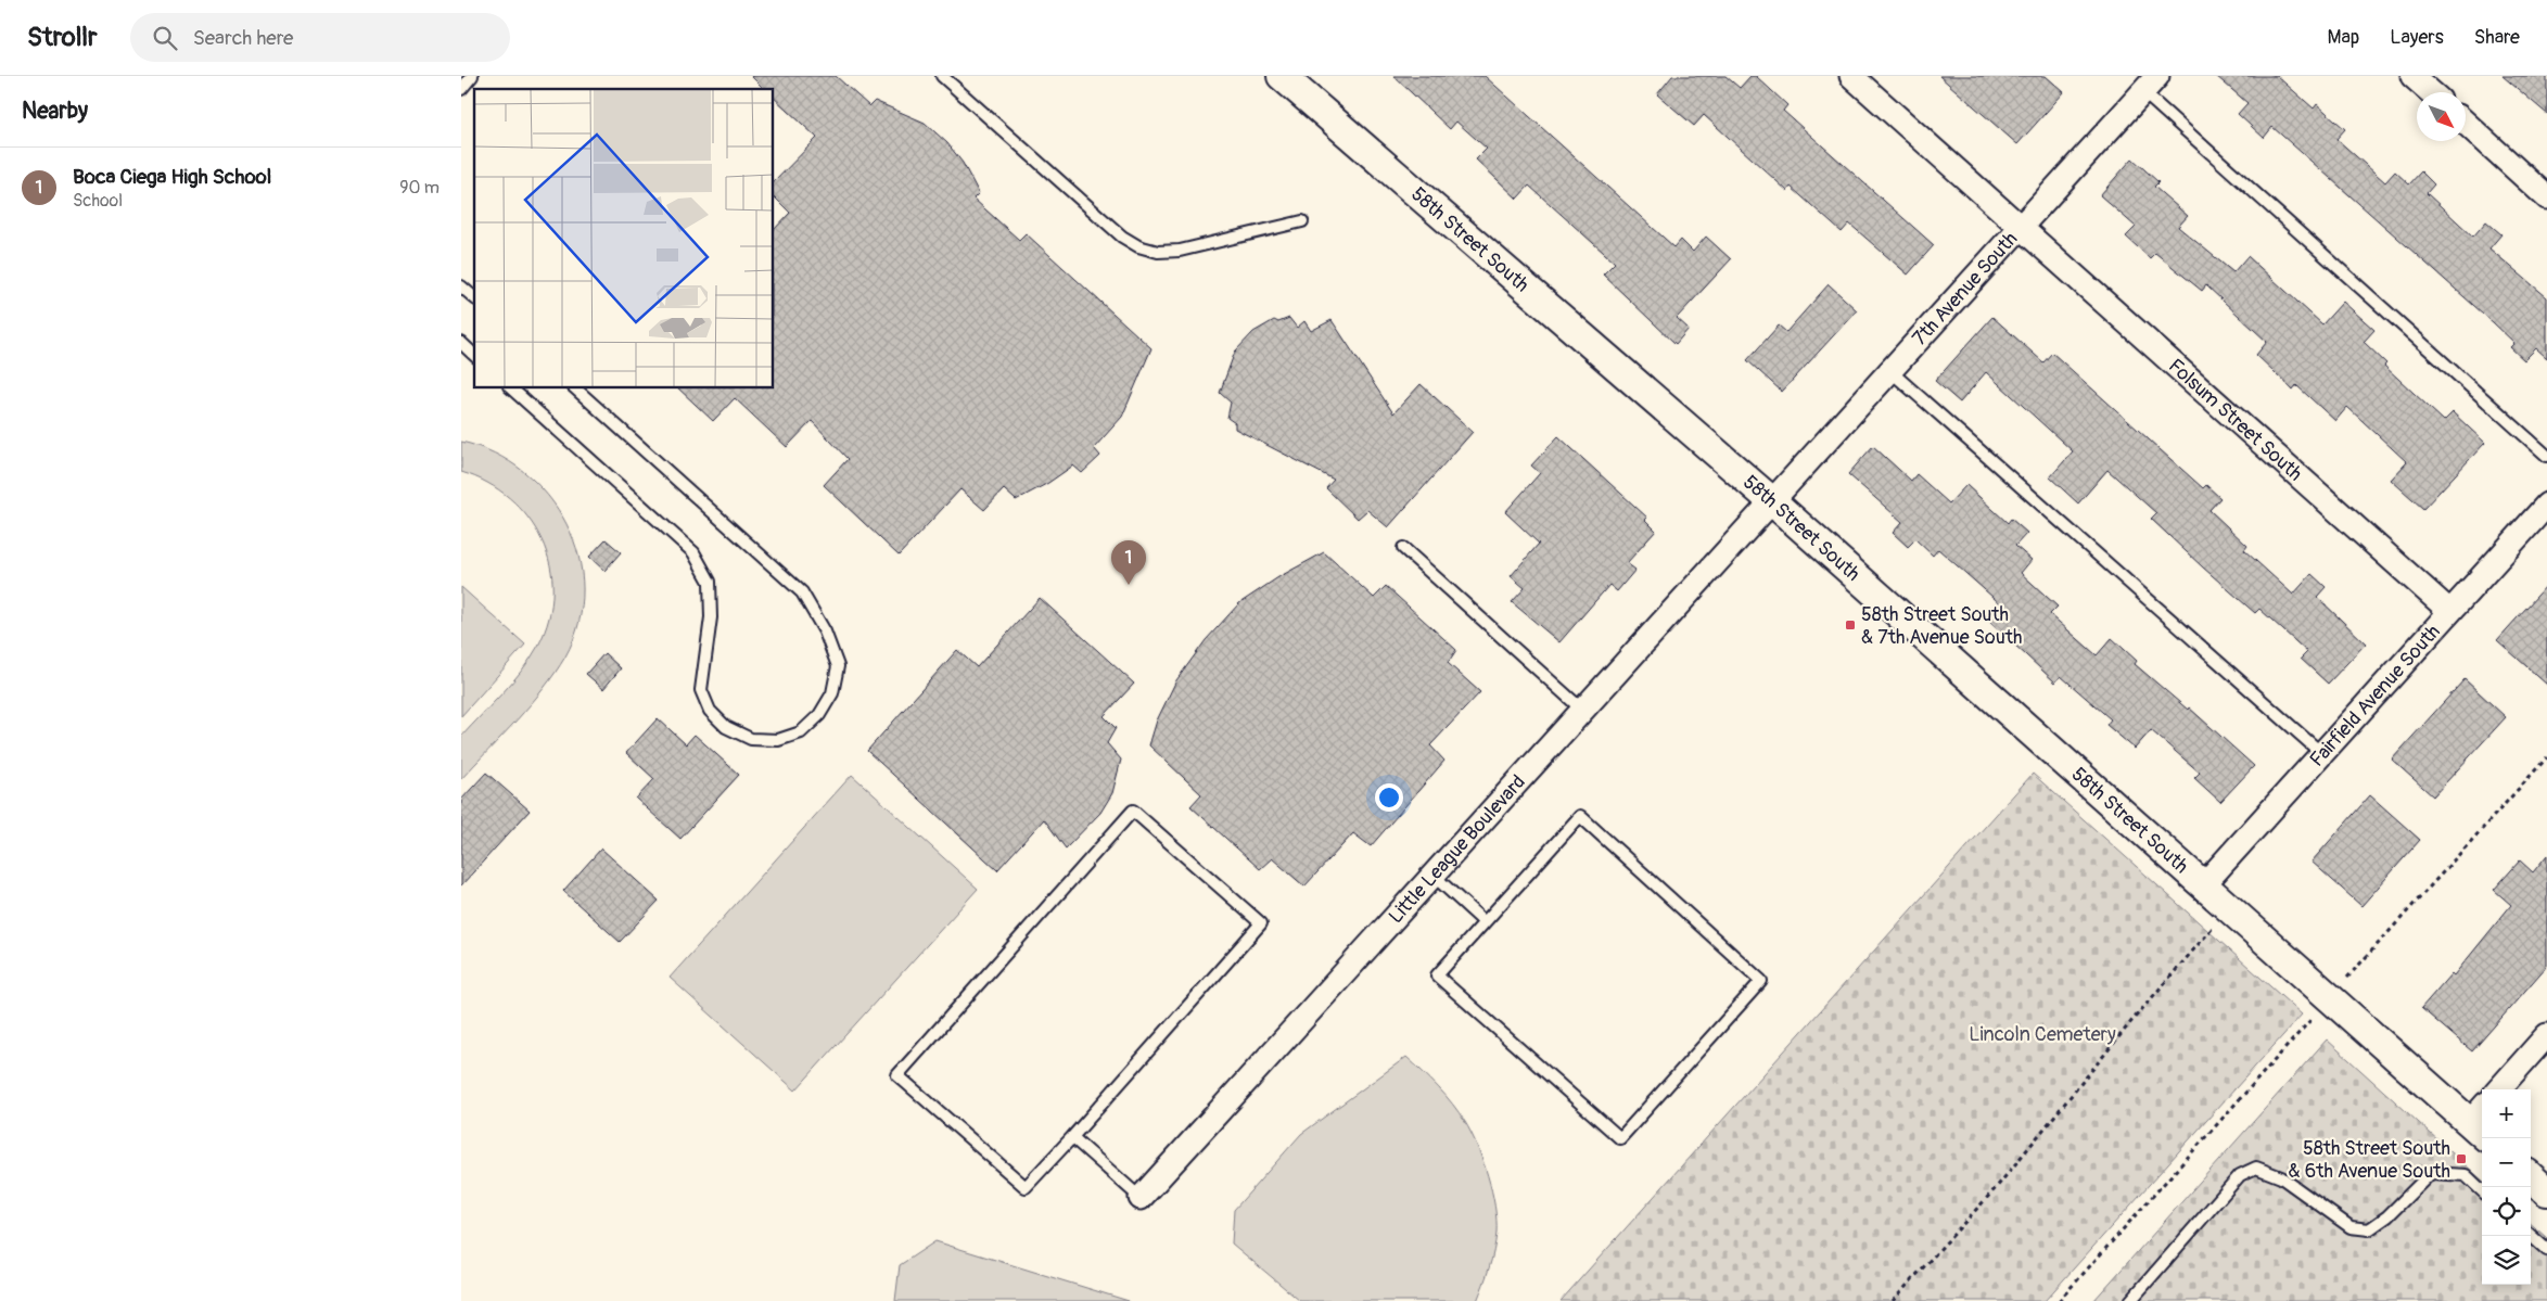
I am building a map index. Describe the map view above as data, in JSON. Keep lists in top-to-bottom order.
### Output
{
  "streets": {
    "street": [
      "58th Street South",
      "7th Avenue South",
      "Folsum Street South",
      "Fairfield Avenue South",
      "Little League Boulevard"
    ]
  },
  "crossings": [
    ["58th Street South", "7th Avenue South"],
    ["58th Street South", "Fairfield Avenue South"],
    ["58th Street South", "Little League Boulevard"],
    ["7th Avenue South", "Folsum Street South"],
    ["7th Avenue South", "Little League Boulevard"],
    ["Folsum Street South", "Fairfield Avenue South"]
  ],
  "parks": ["Lincoln Cemetery"],
  "places": {
    "transit": ["58th Street South & 7th Avenue South", "58th Street South & 6th Avenue South"]
  },
  "north": "bottom right",
  "page": {
    "header": "Strollr",
    "search": "Search here",
    "nav": ["Map", "Layers", "Share"],
    "heading": "Nearby",
    "list": [
      {
        "mark": "1",
        "name": "Boca Ciega High School",
        "note": "School",
        "value": "90 m"
      }
    ],
    "pins": "1",
    "map_buttons": ["+", "−"]
  }
}
